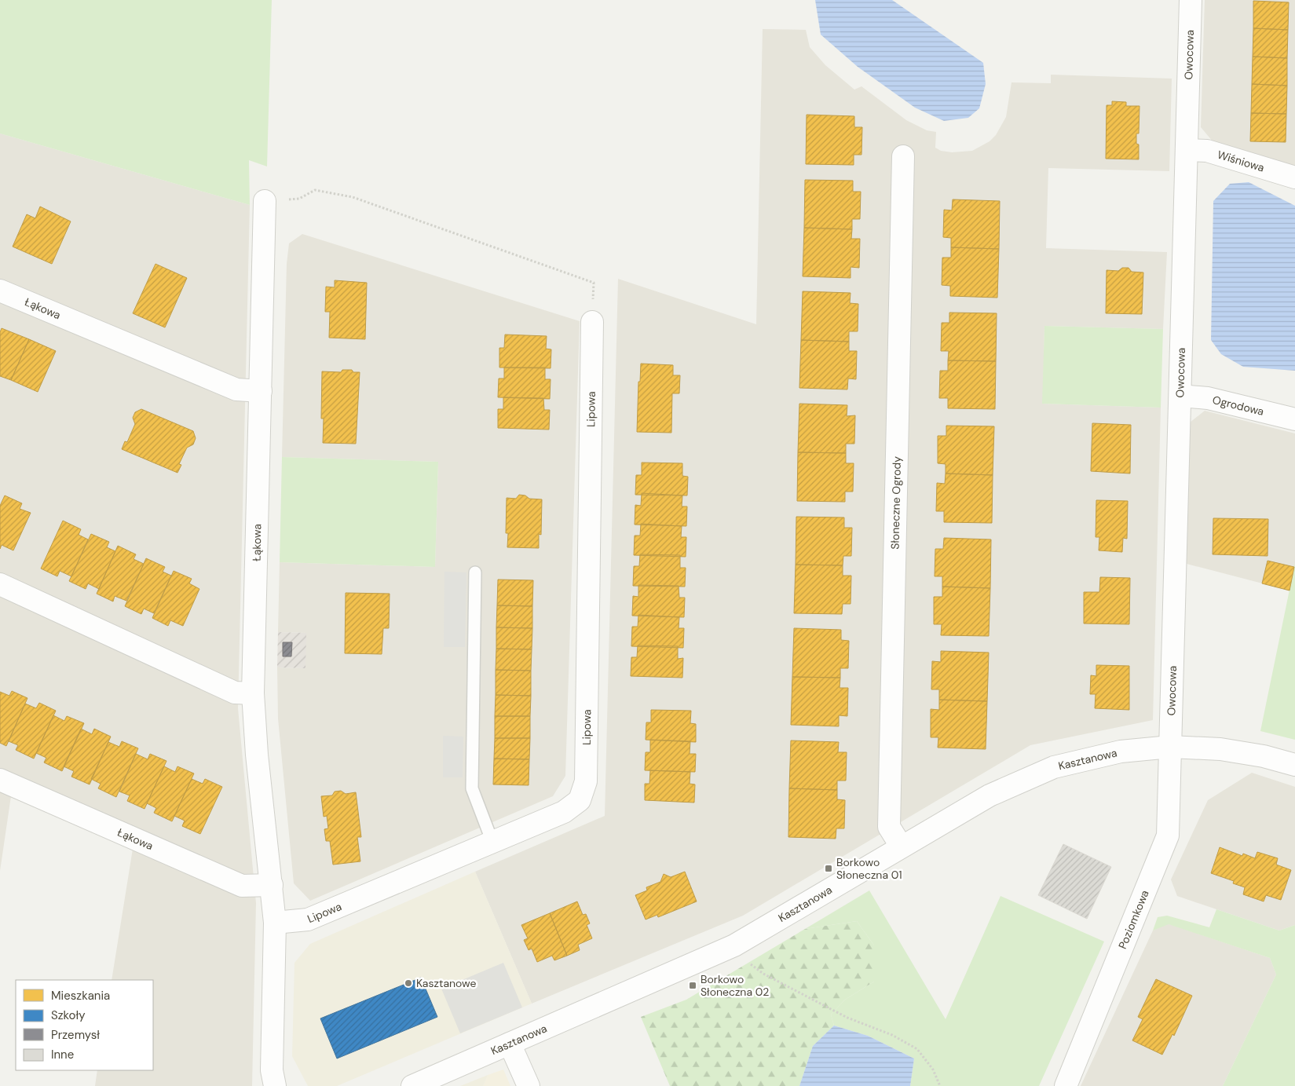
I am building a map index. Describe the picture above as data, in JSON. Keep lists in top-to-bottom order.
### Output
{
  "streets": {
    "street": [
      "Owocowa",
      "Wiśniowa",
      "Łąkowa",
      "Ogrodowa",
      "Lipowa",
      "Słoneczne Ogrody",
      "Kasztanowa",
      "Poziomkowa"
    ]
  },
  "crossings": [
    ["Owocowa", "Wiśniowa"],
    ["Owocowa", "Ogrodowa"],
    ["Owocowa", "Kasztanowa"],
    ["Owocowa", "Poziomkowa"],
    ["Łąkowa", "Lipowa"],
    ["Słoneczne Ogrody", "Kasztanowa"],
    ["Kasztanowa", "Poziomkowa"]
  ],
  "places": {
    "transit": ["Borkowo Słoneczna 01", "Borkowo Słoneczna 02"],
    "other": ["Kasztanowe"]
  },
  "legend": [
    "Mieszkania",
    "Szkoły",
    "Przemysł",
    "Inne"
  ]
}
